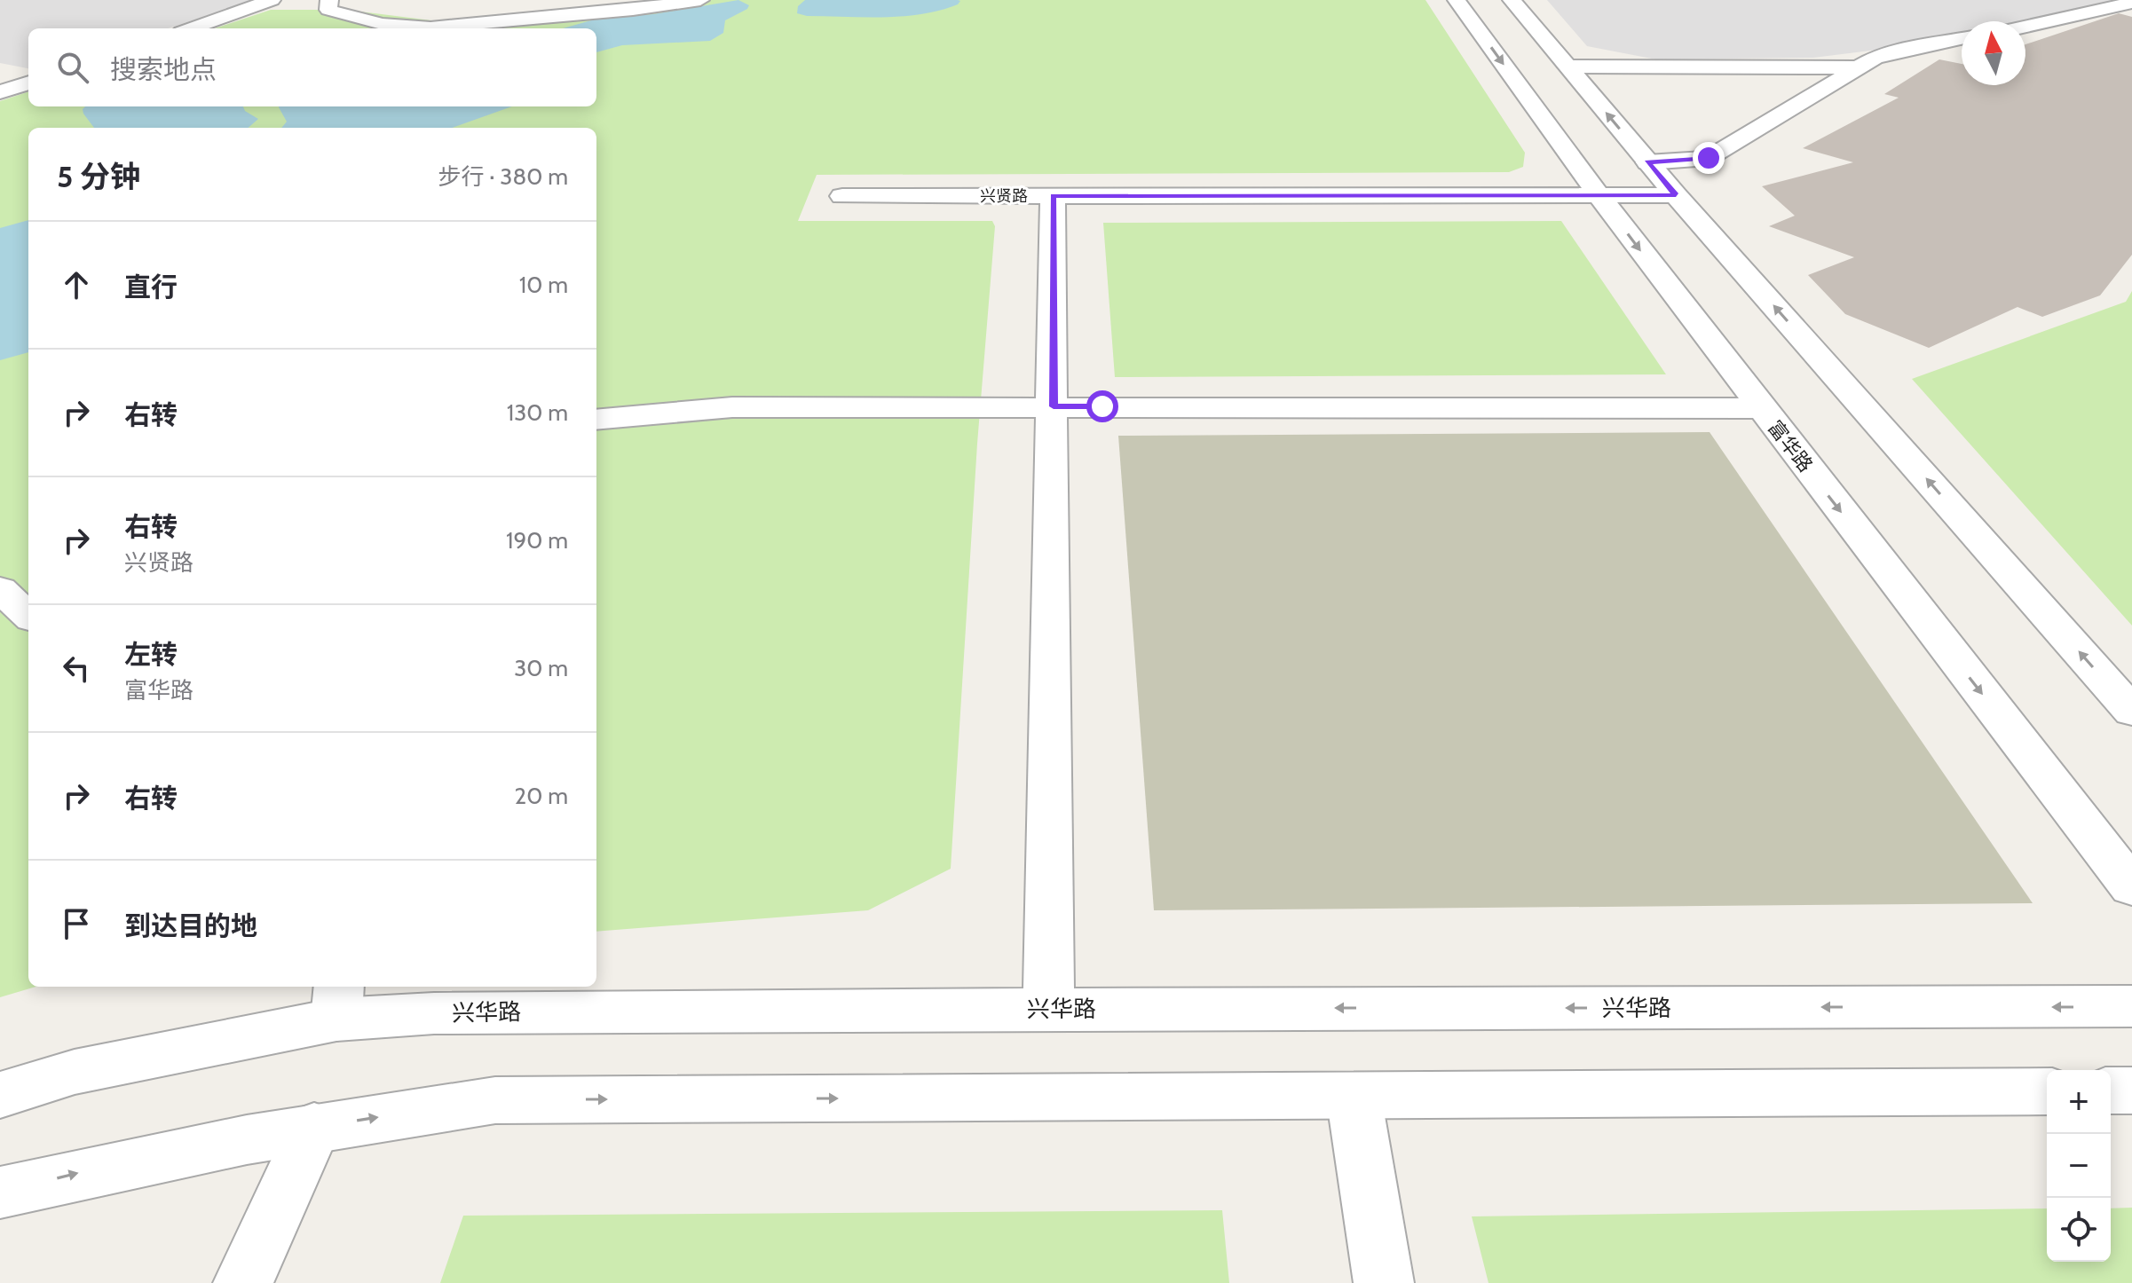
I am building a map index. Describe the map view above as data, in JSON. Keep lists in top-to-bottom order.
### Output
{
  "streets": {
    "street": ["兴贤路", "富华路", "兴华路"]
  },
  "crossings": [
    ["兴贤路", "富华路"]
  ],
  "north": "top",
  "page": {
    "search": "搜索地点",
    "heading": ["5 分钟", "步行 · 380 m"],
    "list": [
      ["直行", "10 m"],
      ["右转", "130 m"],
      ["右转", "兴贤路", "190 m"],
      ["左转", "富华路", "30 m"],
      ["右转", "20 m"],
      "到达目的地"
    ],
    "map_buttons": ["+", "−"]
  }
}
